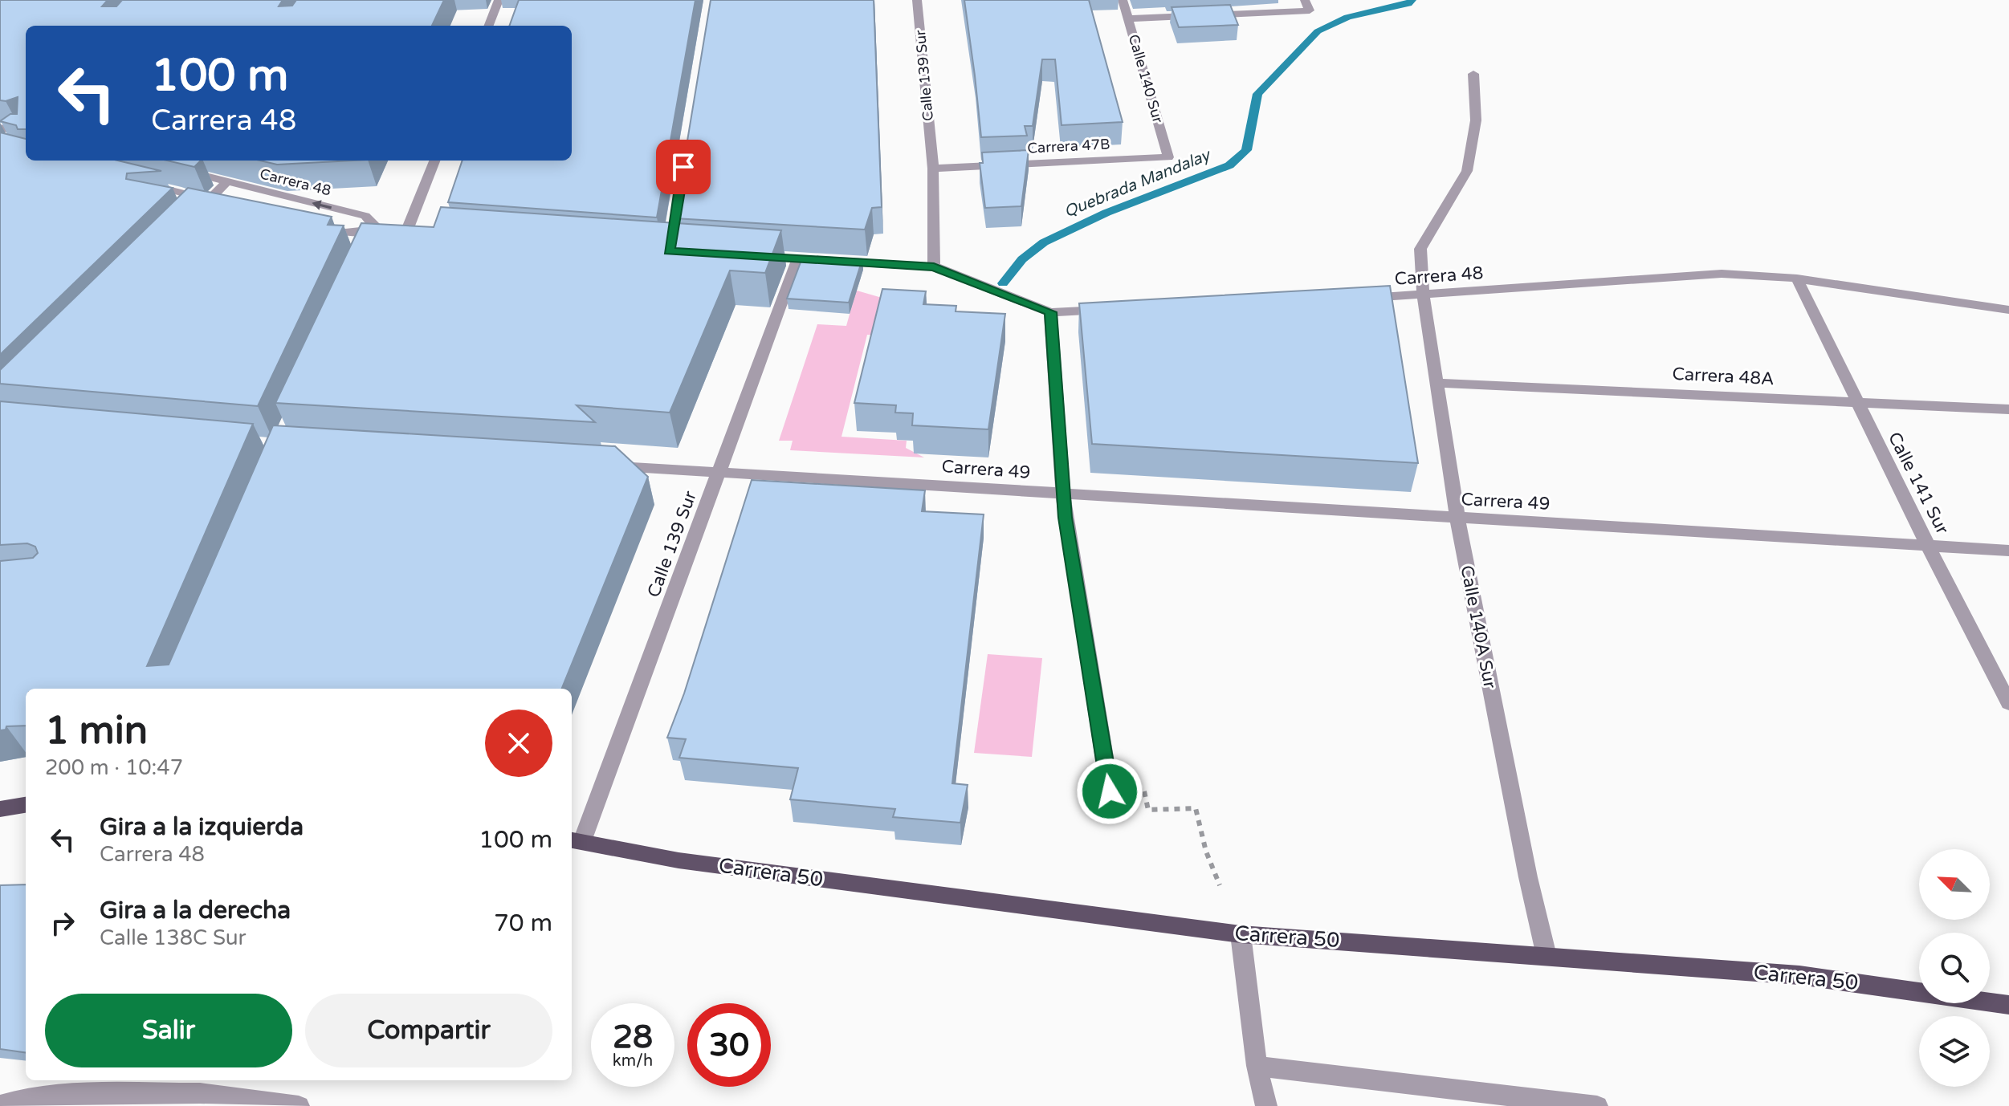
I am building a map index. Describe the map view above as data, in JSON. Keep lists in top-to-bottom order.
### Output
{
  "streets": {
    "main road": ["Carrera 50"],
    "street": [
      "Calle 139 Sur",
      "Calle 140 Sur",
      "Carrera 47B",
      "Carrera 48",
      "Carrera 48A",
      "Carrera 49",
      "Calle 141 Sur",
      "Calle 140A Sur"
    ]
  },
  "crossings": [
    ["Calle 139 Sur", "Carrera 47B"],
    ["Calle 139 Sur", "Carrera 49"],
    ["Calle 139 Sur", "Carrera 50"],
    ["Calle 140 Sur", "Carrera 47B"],
    ["Carrera 48", "Calle 141 Sur"],
    ["Carrera 48", "Calle 140A Sur"],
    ["Carrera 48A", "Calle 141 Sur"],
    ["Carrera 48A", "Calle 140A Sur"],
    ["Carrera 49", "Calle 141 Sur"],
    ["Carrera 49", "Calle 140A Sur"],
    ["Calle 140A Sur", "Carrera 50"]
  ],
  "water": ["Quebrada Mandalay"],
  "north": "top left",
  "page": {
    "turn": ["100 m", "Carrera 48"],
    "heading": ["1 min", "200 m · 10:47"],
    "list": [
      {
        "name": "Gira a la izquierda",
        "note": "Carrera 48",
        "value": "100 m"
      },
      {
        "name": "Gira a la derecha",
        "note": "Calle 138C Sur",
        "value": "70 m"
      }
    ],
    "buttons": ["Salir", "Compartir"],
    "speed": "28 km/h",
    "limit": "30"
  }
}
